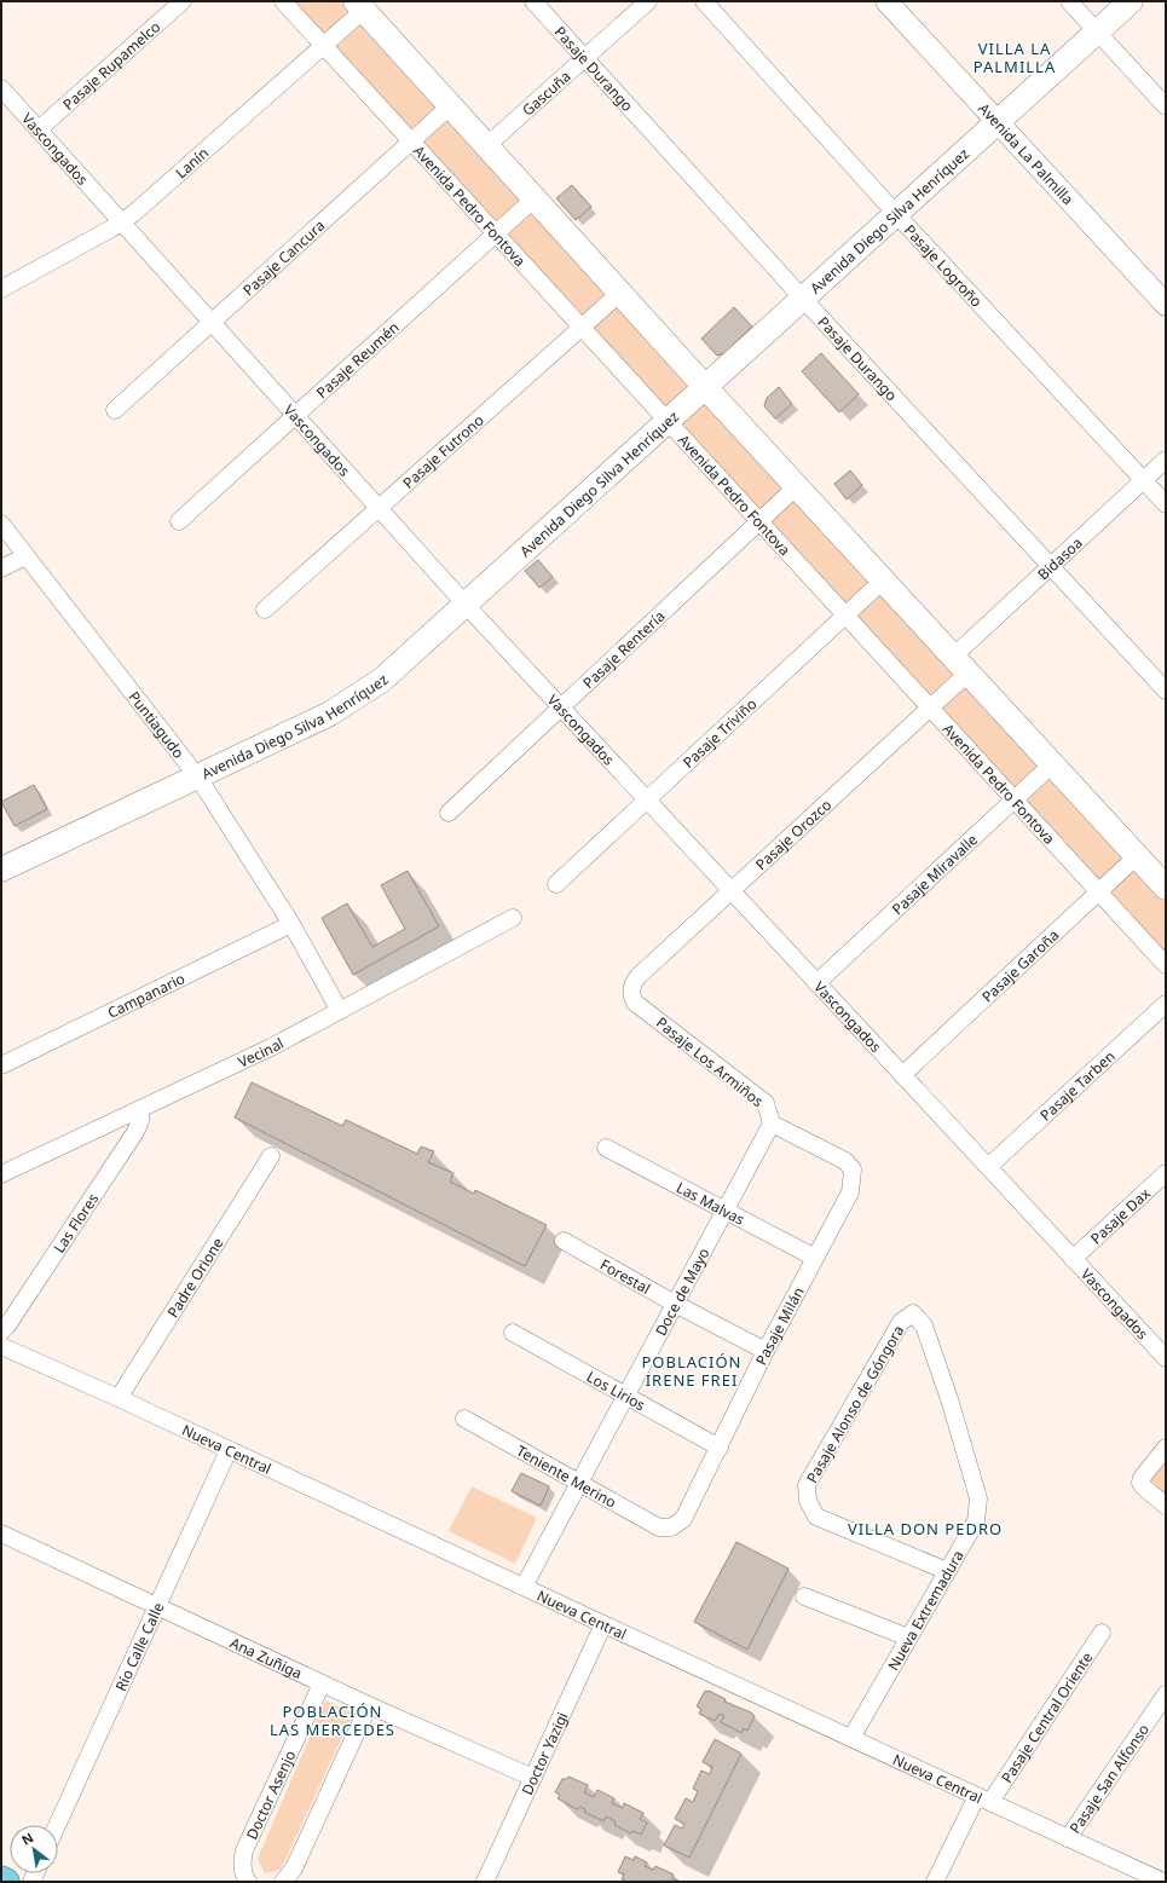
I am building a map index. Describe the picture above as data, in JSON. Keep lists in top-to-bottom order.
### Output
{
  "streets": {
    "main road": ["Avenida Diego Silva Henríquez"],
    "street": [
      "Pasaje Rupamelco",
      "Pasaje Durango",
      "Gascuña",
      "Vascongados",
      "Avenida La Palmilla",
      "Lanín",
      "Avenida Pedro Fontova",
      "Pasaje Cancura",
      "Pasaje Logroño",
      "Pasaje Reumén",
      "Pasaje Futrono",
      "Bidasoa",
      "Pasaje Rentería",
      "Puntiagudo",
      "Pasaje Triviño",
      "Pasaje Orozco",
      "Pasaje Miravalle",
      "Pasaje Garoña",
      "Campanario",
      "Vecinal",
      "Pasaje Los Armiños",
      "Pasaje Tarben",
      "Las Malvas",
      "Pasaje Dax",
      "Las Flores",
      "Forestal",
      "Padre Orione",
      "Doce de Mayo",
      "Pasaje Milán",
      "Los Lirios",
      "Pasaje Alonso de Góngora",
      "Nueva Central",
      "Teniente Merino",
      "Nueva Extremadura",
      "Río Calle Calle",
      "Ana Zuñiga",
      "Pasaje Central Oriente",
      "Doctor Yazigi",
      "Pasaje San Alfonso",
      "Doctor Asenjo"
    ]
  },
  "crossings": [
    ["Pasaje Rupamelco", "Vascongados"],
    ["Pasaje Durango", "Gascuña"],
    ["Pasaje Durango", "Avenida Diego Silva Henríquez"],
    ["Pasaje Durango", "Bidasoa"],
    ["Vascongados", "Lanín"],
    ["Vascongados", "Avenida Diego Silva Henríquez"],
    ["Vascongados", "Pasaje Cancura"],
    ["Vascongados", "Pasaje Reumén"],
    ["Vascongados", "Pasaje Futrono"],
    ["Vascongados", "Pasaje Rentería"],
    ["Vascongados", "Pasaje Triviño"],
    ["Vascongados", "Pasaje Orozco"],
    ["Vascongados", "Pasaje Miravalle"],
    ["Vascongados", "Pasaje Garoña"],
    ["Vascongados", "Pasaje Tarben"],
    ["Vascongados", "Pasaje Dax"],
    ["Avenida La Palmilla", "Avenida Diego Silva Henríquez"],
    ["Lanín", "Avenida Pedro Fontova"],
    ["Avenida Pedro Fontova", "Avenida Diego Silva Henríquez"],
    ["Avenida Pedro Fontova", "Pasaje Cancura"],
    ["Avenida Pedro Fontova", "Pasaje Reumén"],
    ["Avenida Pedro Fontova", "Pasaje Futrono"],
    ["Avenida Pedro Fontova", "Pasaje Rentería"],
    ["Avenida Pedro Fontova", "Pasaje Triviño"],
    ["Avenida Pedro Fontova", "Pasaje Orozco"],
    ["Avenida Pedro Fontova", "Pasaje Miravalle"],
    ["Avenida Pedro Fontova", "Pasaje Garoña"],
    ["Avenida Diego Silva Henríquez", "Pasaje Logroño"],
    ["Avenida Diego Silva Henríquez", "Puntiagudo"],
    ["Pasaje Logroño", "Bidasoa"],
    ["Bidasoa", "Pasaje Orozco"],
    ["Puntiagudo", "Campanario"],
    ["Puntiagudo", "Vecinal"],
    ["Pasaje Orozco", "Pasaje Los Armiños"],
    ["Vecinal", "Las Flores"],
    ["Pasaje Los Armiños", "Doce de Mayo"],
    ["Pasaje Los Armiños", "Pasaje Milán"],
    ["Las Malvas", "Doce de Mayo"],
    ["Las Malvas", "Pasaje Milán"],
    ["Forestal", "Doce de Mayo"],
    ["Forestal", "Pasaje Milán"],
    ["Padre Orione", "Nueva Central"],
    ["Doce de Mayo", "Los Lirios"],
    ["Doce de Mayo", "Nueva Central"],
    ["Doce de Mayo", "Teniente Merino"],
    ["Pasaje Milán", "Los Lirios"],
    ["Pasaje Milán", "Teniente Merino"],
    ["Pasaje Alonso de Góngora", "Nueva Extremadura"],
    ["Nueva Central", "Nueva Extremadura"],
    ["Nueva Central", "Río Calle Calle"],
    ["Nueva Central", "Pasaje Central Oriente"],
    ["Nueva Central", "Doctor Yazigi"],
    ["Nueva Central", "Pasaje San Alfonso"],
    ["Río Calle Calle", "Ana Zuñiga"],
    ["Ana Zuñiga", "Doctor Yazigi"],
    ["Ana Zuñiga", "Doctor Asenjo"]
  ],
  "districts": [
    "VILLA LA PALMILLA",
    "POBLACIÓN IRENE FREI",
    "VILLA DON PEDRO",
    "POBLACIÓN LAS MERCEDES"
  ],
  "north": "top left"
}
